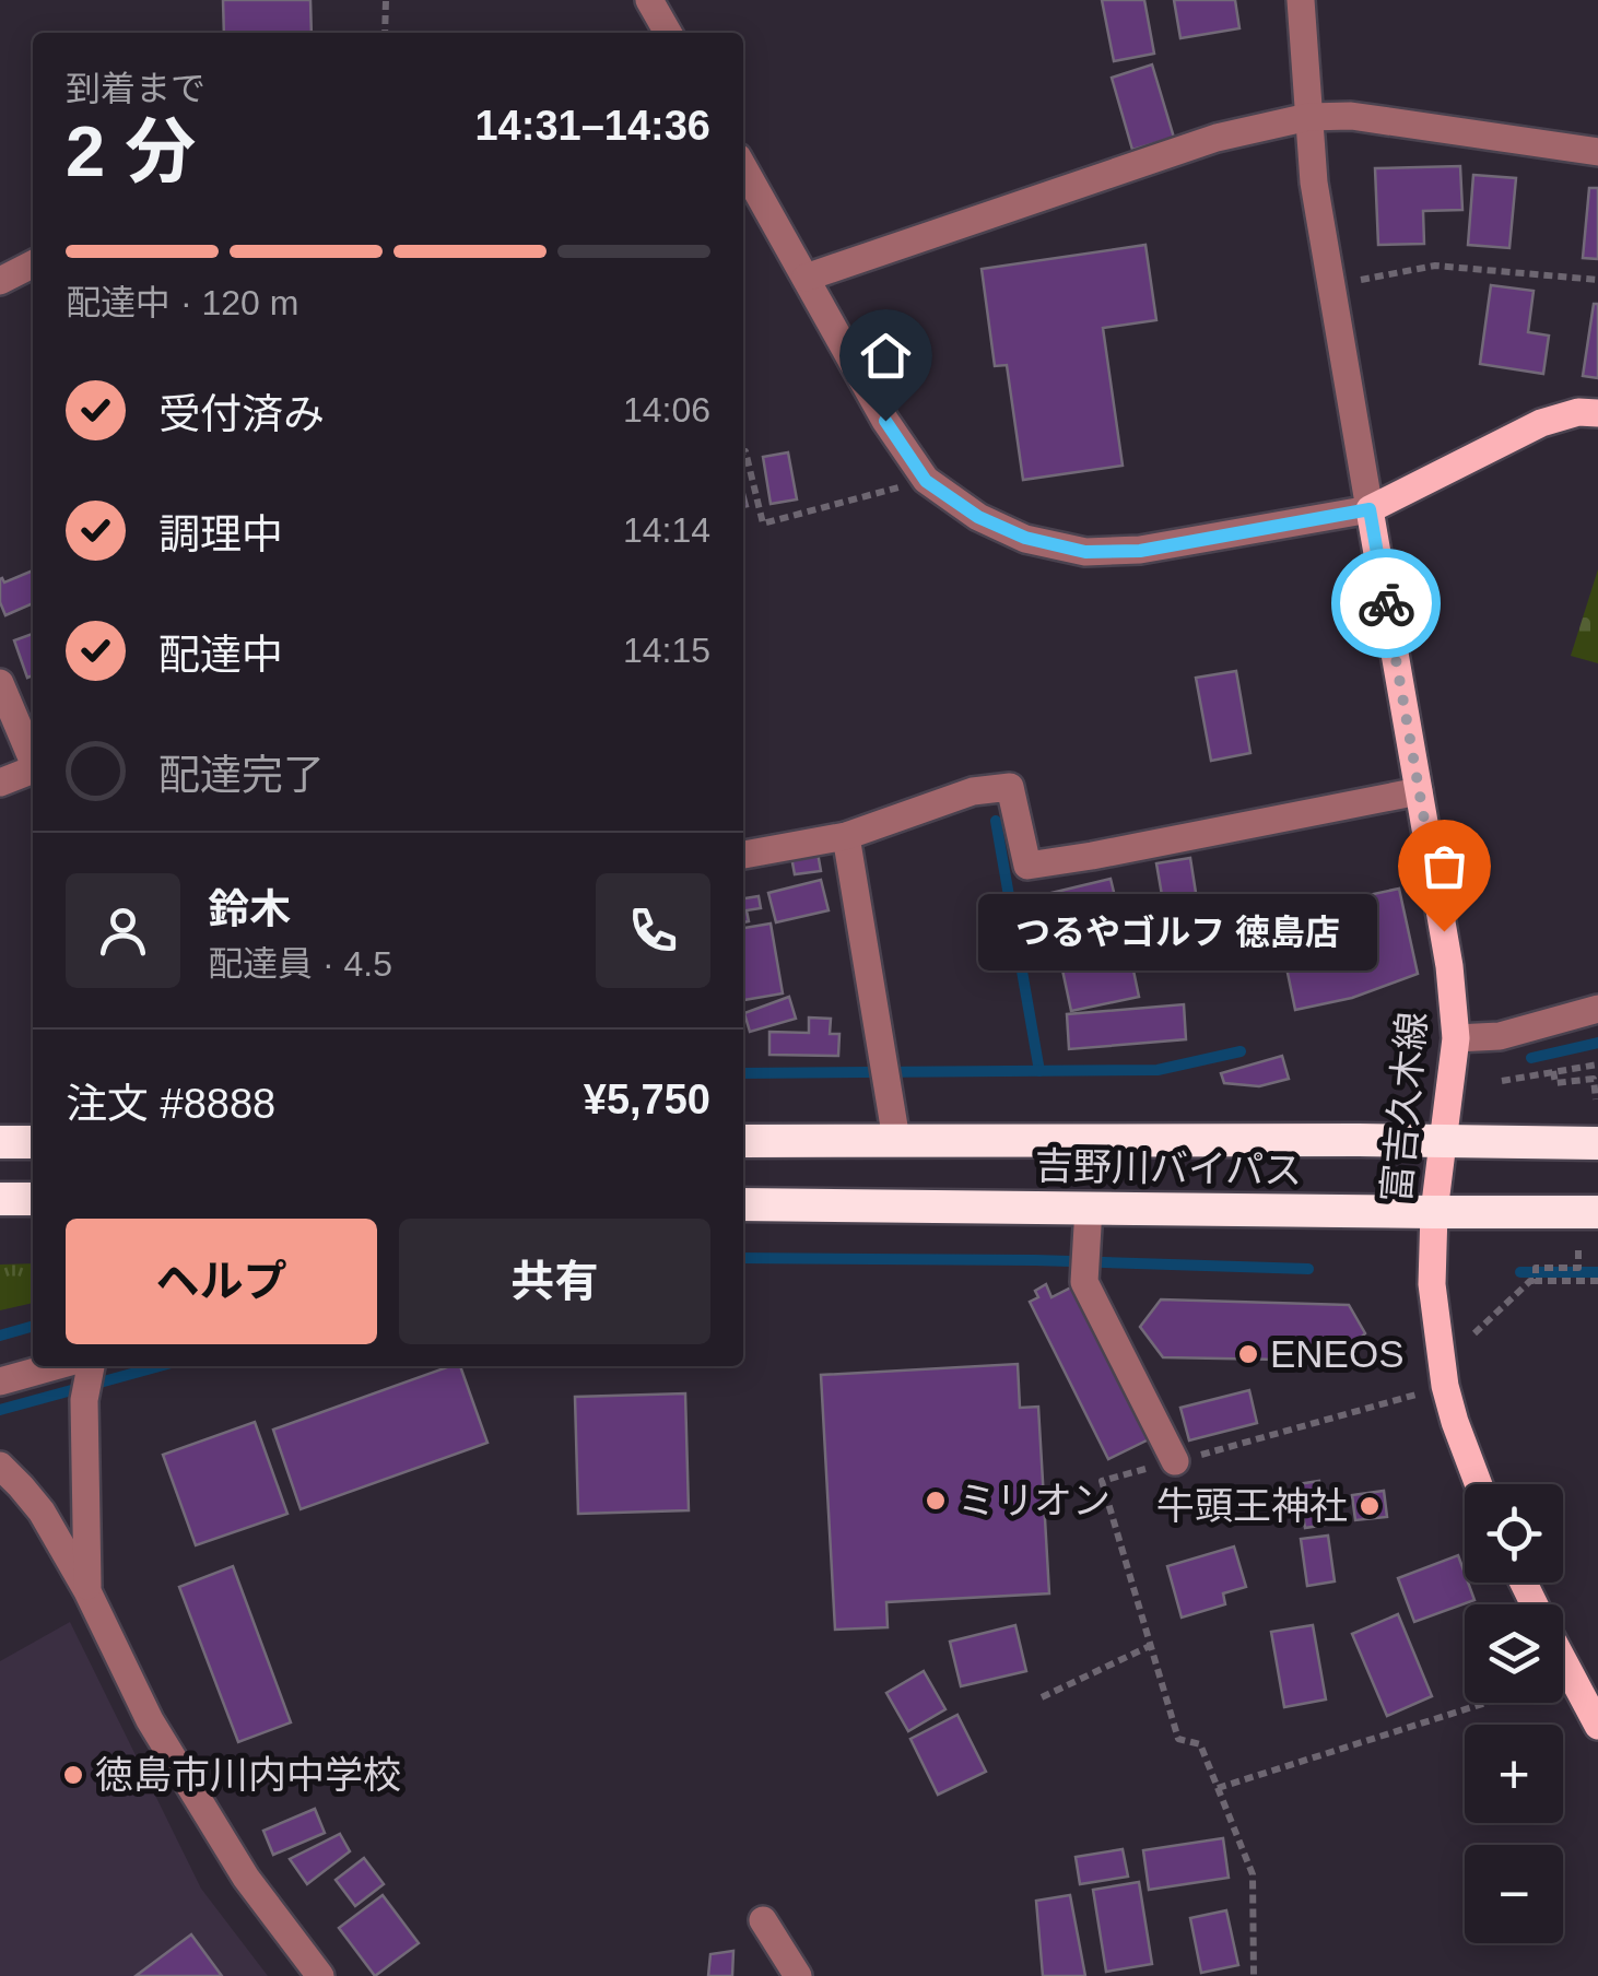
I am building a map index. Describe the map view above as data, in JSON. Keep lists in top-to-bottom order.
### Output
{
  "streets": {
    "highway": ["吉野川バイパス"],
    "main road": ["富吉久木線"]
  },
  "crossings": [
    ["富吉久木線", "吉野川バイパス"]
  ],
  "places": [
    "つるやゴルフ 徳島店",
    "ENEOS",
    "ミリオン",
    "牛頭王神社",
    "徳島市川内中学校"
  ],
  "page": {
    "heading": ["2 分", "到着まで", "14:31–14:36"],
    "panel": [
      "鈴木",
      "配達員 · 4.5",
      "注文 #8888",
      "¥5,750"
    ],
    "bar": "配達中 · 120 m",
    "list": [
      ["受付済み", "14:06"],
      ["調理中", "14:14"],
      ["配達中", "14:15"],
      "配達完了"
    ],
    "bubble": "つるやゴルフ 徳島店",
    "buttons": ["ヘルプ", "共有"],
    "map_buttons": ["+", "−"]
  }
}
